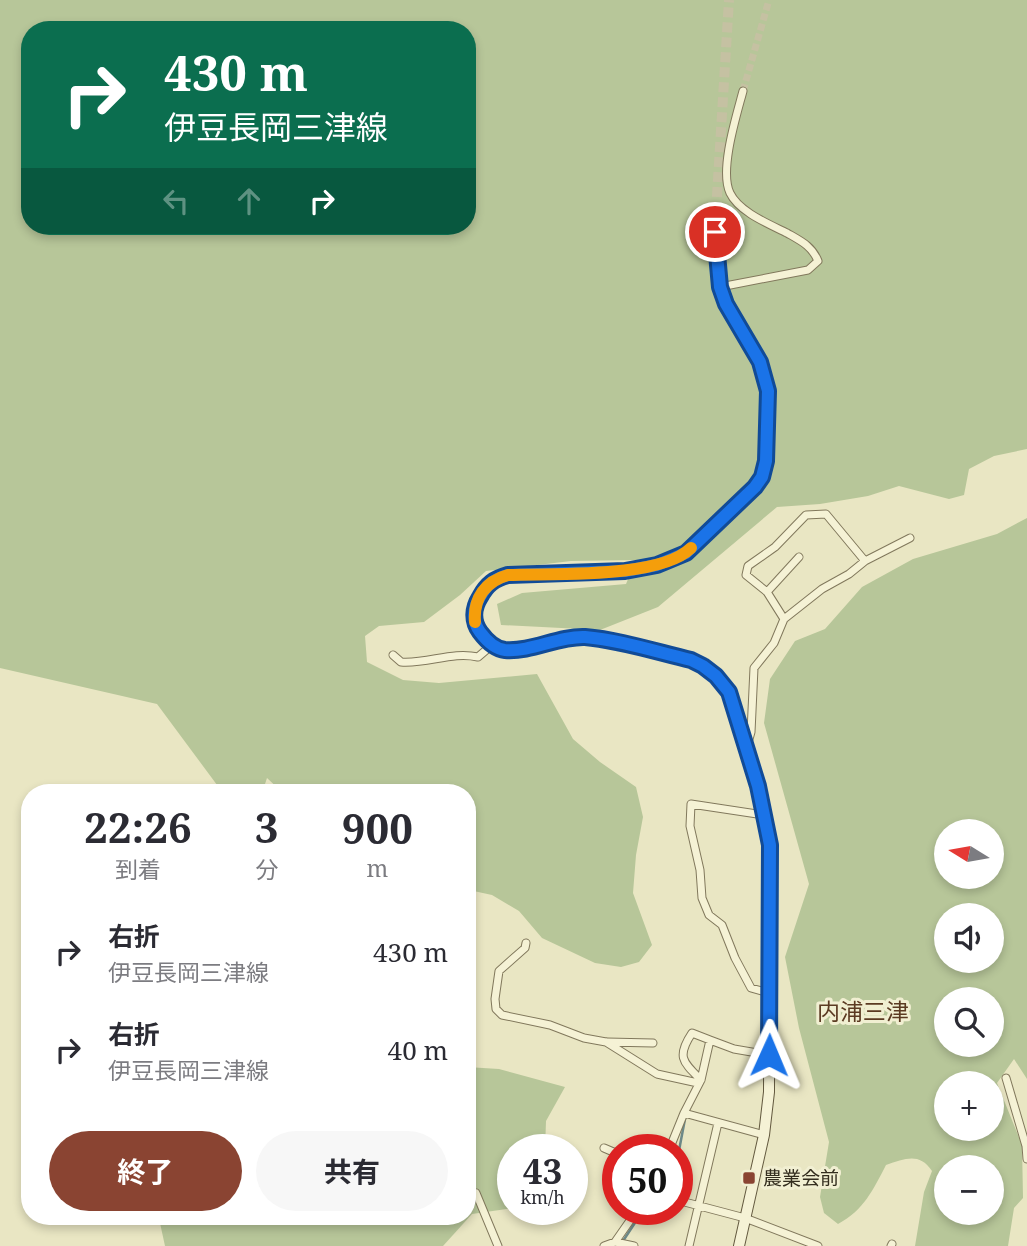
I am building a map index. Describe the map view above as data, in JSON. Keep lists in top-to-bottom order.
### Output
{
  "districts": ["内浦三津"],
  "places": {
    "transit": ["農業会前"]
  },
  "north": "left",
  "page": {
    "turn": ["430 m", "伊豆長岡三津線"],
    "eta": [
      "22:26",
      "到着",
      "3",
      "分",
      "900",
      "m"
    ],
    "map_buttons": ["+", "−"],
    "list": [
      {
        "name": "右折",
        "note": "伊豆長岡三津線",
        "value": "430 m"
      },
      {
        "name": "右折",
        "note": "伊豆長岡三津線",
        "value": "40 m"
      }
    ],
    "buttons": ["終了", "共有"],
    "speed": "43 km/h",
    "limit": "50"
  }
}
